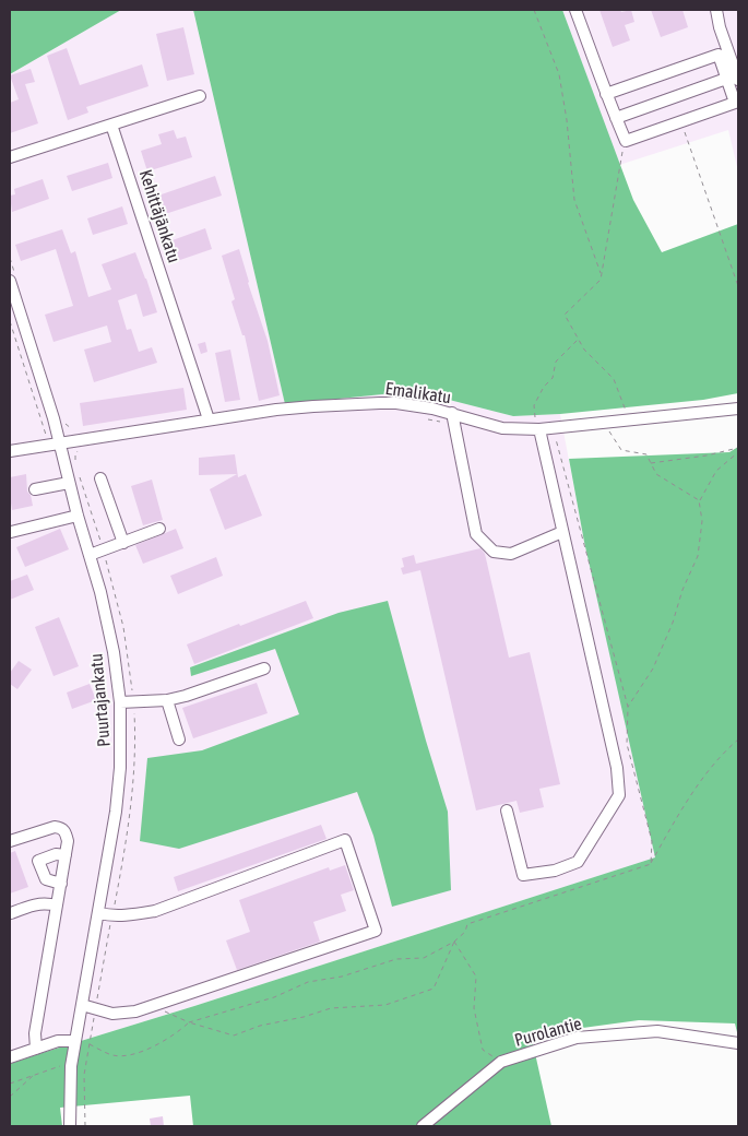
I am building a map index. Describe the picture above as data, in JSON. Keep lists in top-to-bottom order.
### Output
{
  "streets": {
    "street": [
      "Kehittäjänkatu",
      "Emalikatu",
      "Puurtajankatu",
      "Purolantie"
    ]
  },
  "crossings": [
    ["Kehittäjänkatu", "Emalikatu"],
    ["Emalikatu", "Puurtajankatu"]
  ]
}
